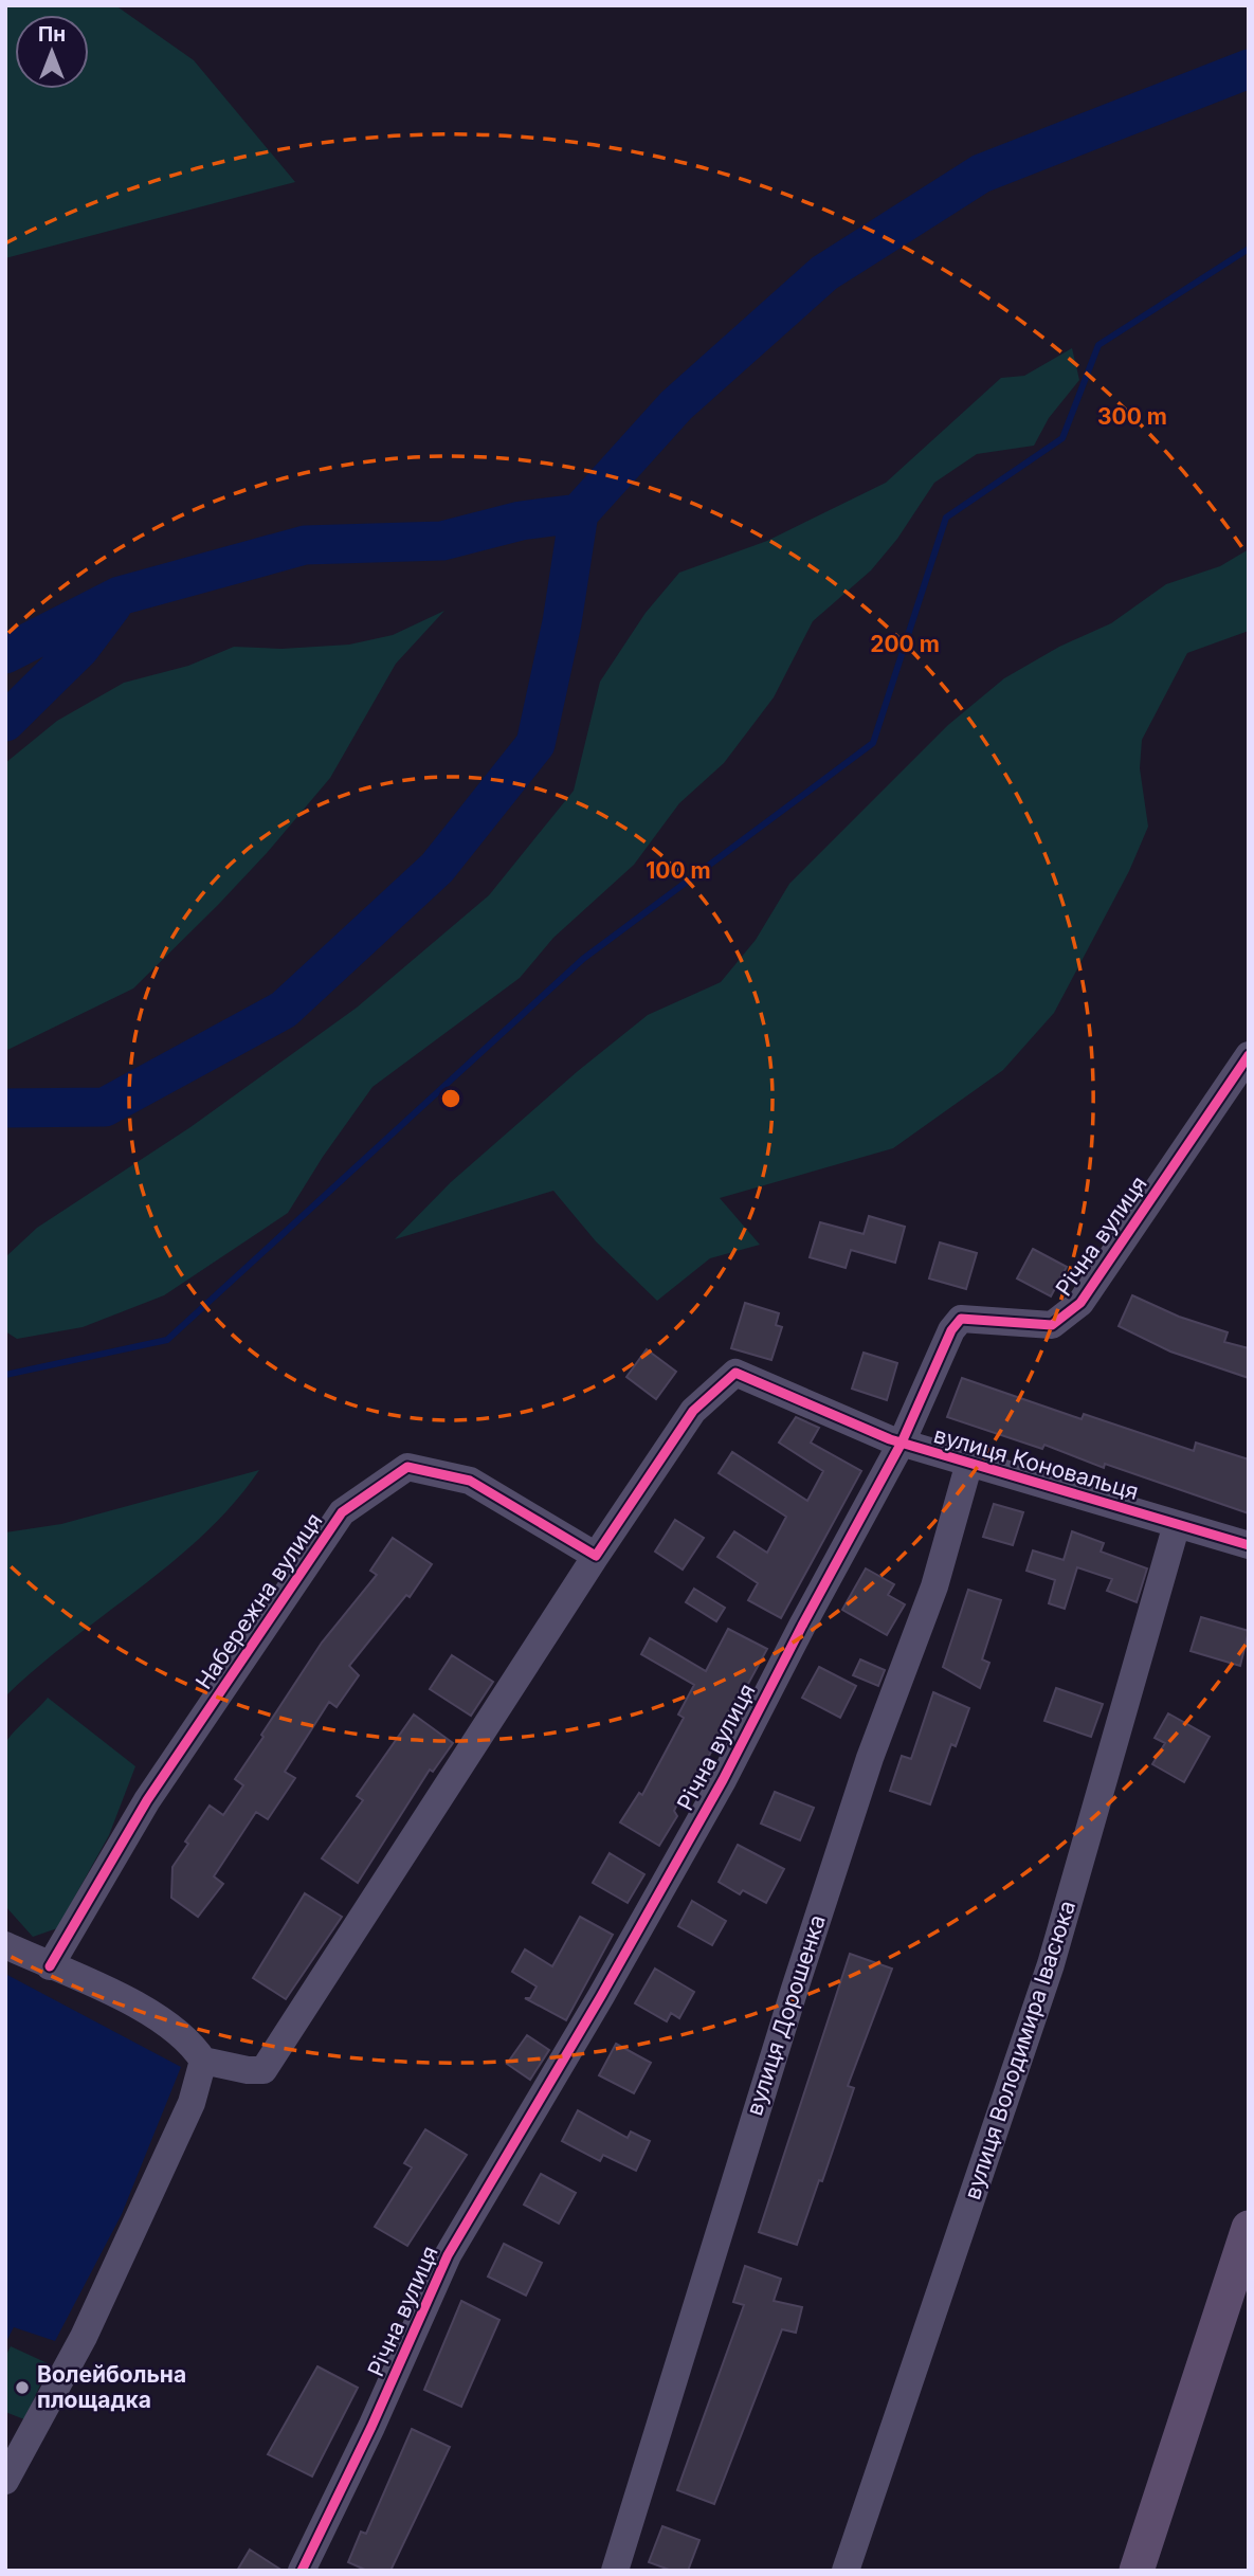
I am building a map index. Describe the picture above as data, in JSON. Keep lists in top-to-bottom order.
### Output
{
  "streets": {
    "street": [
      "Річна вулиця",
      "вулиця Коновальця",
      "Набережна вулиця",
      "вулиця Дорошенка",
      "вулиця Володимира Івасюка"
    ]
  },
  "crossings": [
    ["Річна вулиця", "вулиця Коновальця"],
    ["вулиця Коновальця", "Набережна вулиця"],
    ["вулиця Коновальця", "вулиця Дорошенка"],
    ["вулиця Коновальця", "вулиця Володимира Івасюка"]
  ],
  "places": ["Волейбольна площадка"],
  "north": "top",
  "rings": ["300 m", "200 m", "100 m"]
}
